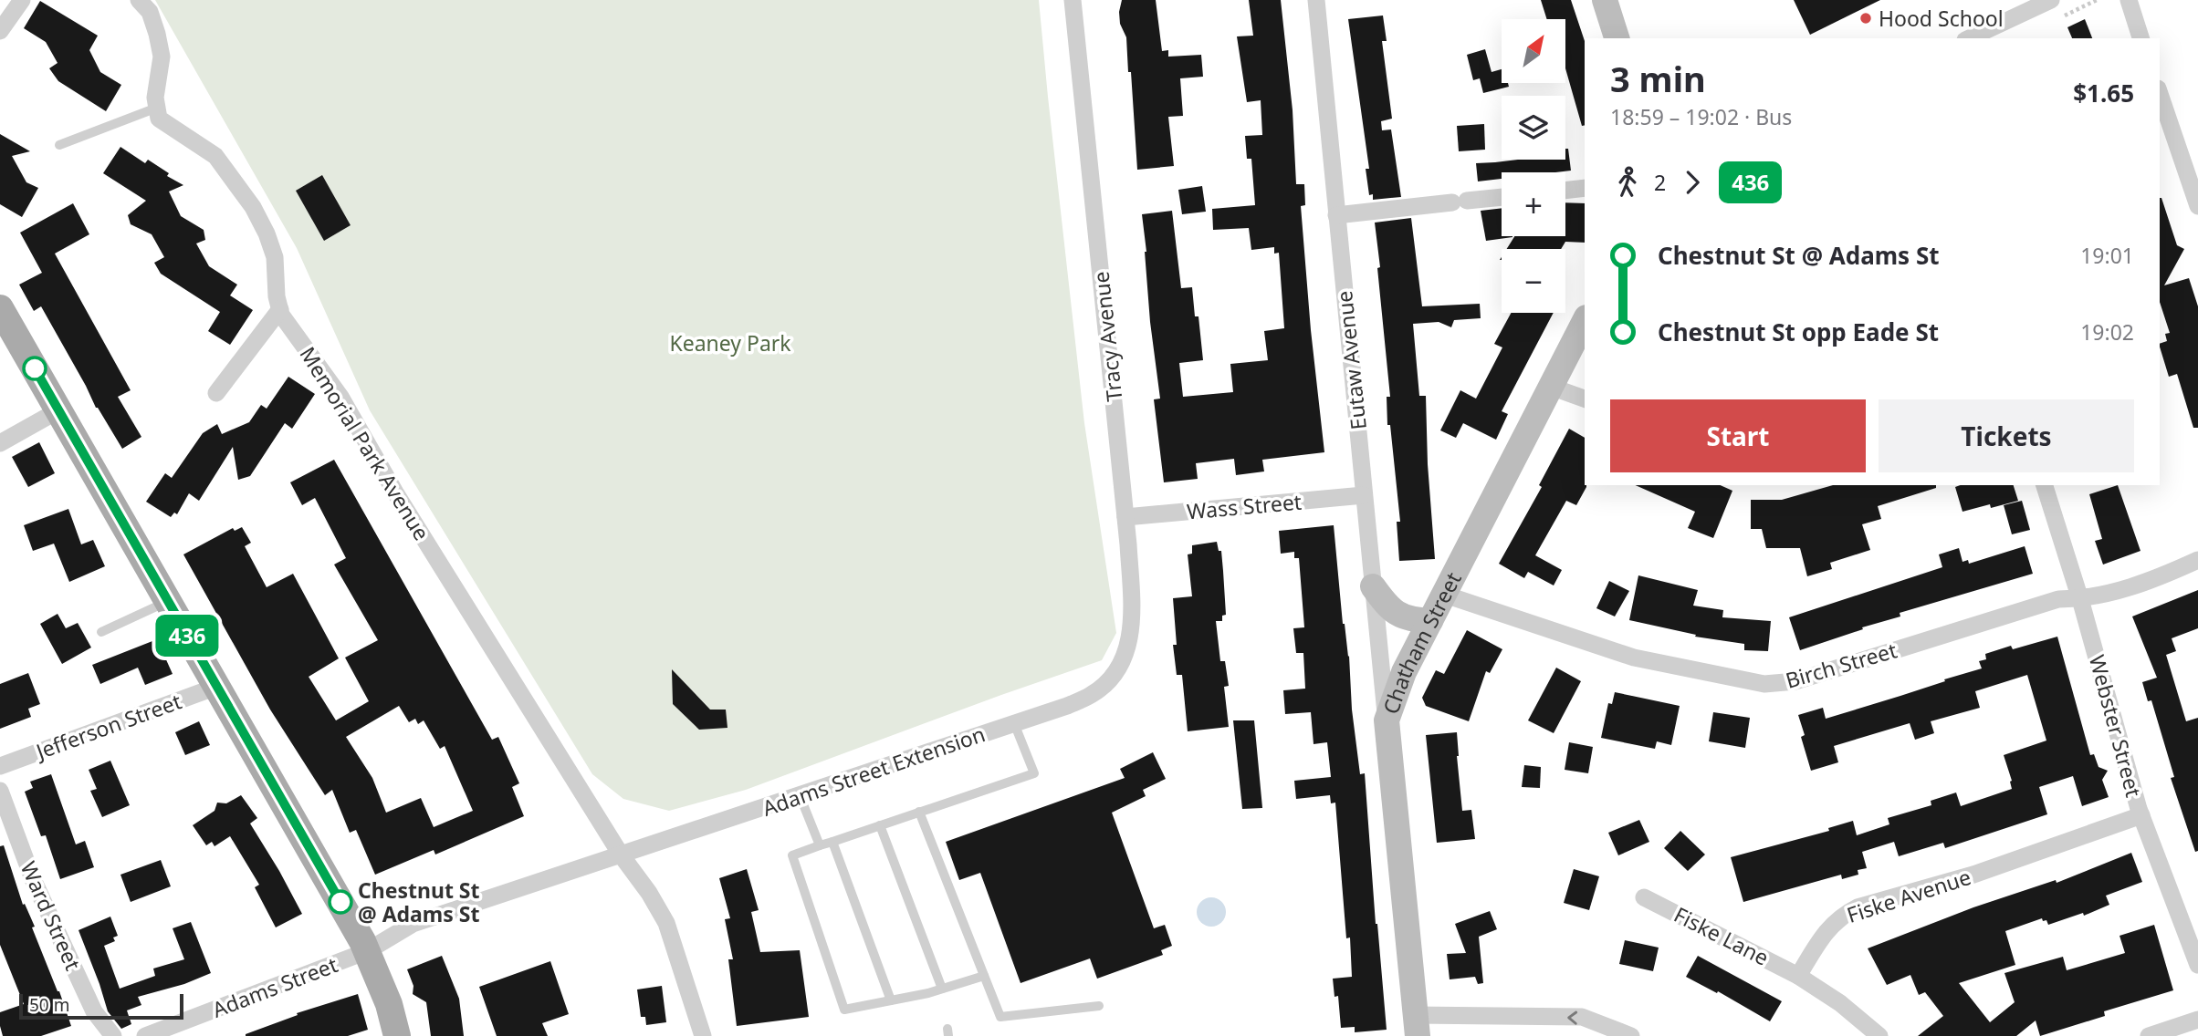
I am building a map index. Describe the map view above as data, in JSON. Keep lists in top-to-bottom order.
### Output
{
  "streets": {
    "main road": ["Chatham Street"],
    "street": [
      "Tracy Avenue",
      "Eutaw Avenue",
      "Memorial Park Avenue",
      "Wass Street",
      "Birch Street",
      "Jefferson Street",
      "Webster Street",
      "Adams Street Extension",
      "Fiske Avenue",
      "Ward Street",
      "Fiske Lane",
      "Adams Street"
    ]
  },
  "crossings": [
    ["Tracy Avenue", "Wass Street"],
    ["Tracy Avenue", "Adams Street Extension"],
    ["Eutaw Avenue", "Wass Street"],
    ["Eutaw Avenue", "Chatham Street"],
    ["Memorial Park Avenue", "Adams Street Extension"],
    ["Chatham Street", "Birch Street"],
    ["Birch Street", "Webster Street"],
    ["Webster Street", "Fiske Avenue"],
    ["Adams Street Extension", "Adams Street"],
    ["Fiske Avenue", "Fiske Lane"]
  ],
  "parks": ["Keaney Park"],
  "places": ["Hood School", "Chestnut St @ Adams St"],
  "lines": ["bus line 436"],
  "scale_bar": "50 m",
  "north": "top right",
  "page": {
    "on_map": "436",
    "map_buttons": ["+", "−"],
    "heading": ["3 min", "18:59 – 19:02 · Bus", "$1.65"],
    "legs": ["2", "436"],
    "list": [
      {
        "name": "Chestnut St @ Adams St",
        "value": "19:01"
      },
      {
        "name": "Chestnut St opp Eade St",
        "value": "19:02"
      }
    ],
    "buttons": ["Start", "Tickets"],
    "scale": "50 m"
  }
}
